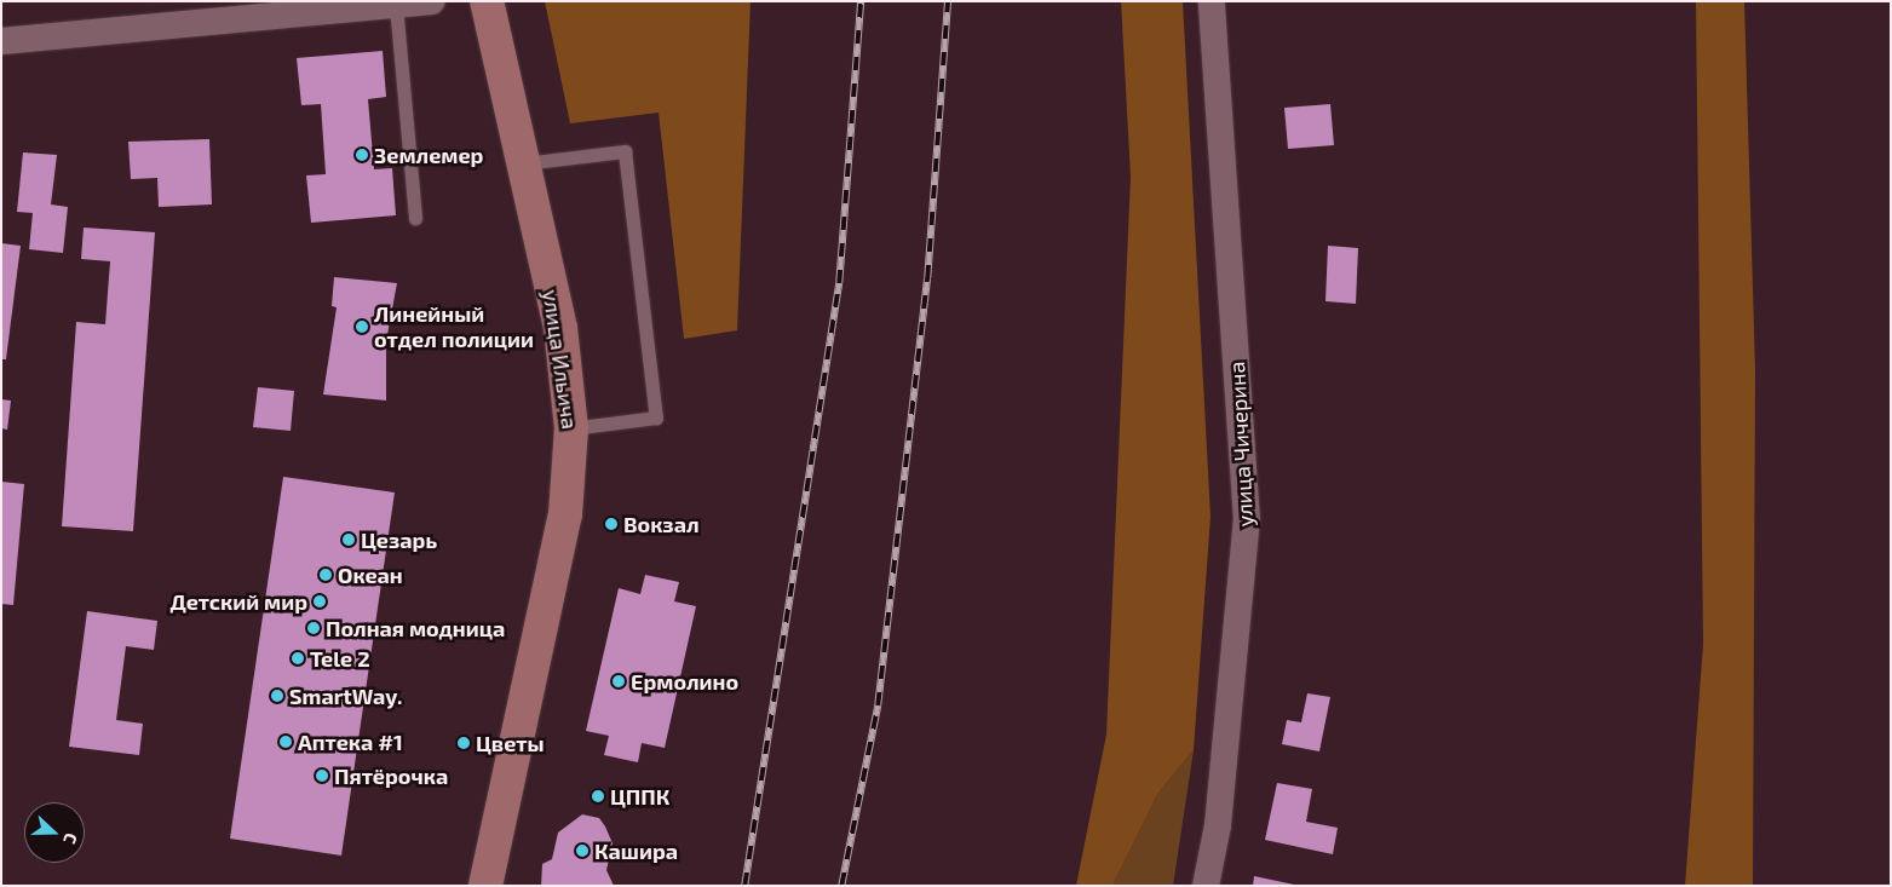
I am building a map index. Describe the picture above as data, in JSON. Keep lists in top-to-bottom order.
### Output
{
  "streets": {
    "main road": ["улица Ильича"],
    "street": ["улица Чичерина"]
  },
  "places": [
    "Землемер",
    "Линейный отдел полиции",
    "Вокзал",
    "Цезарь",
    "Океан",
    "Детский мир",
    "Полная модница",
    "Tele 2",
    "Ермолино",
    "SmartWay.",
    "Аптека #1",
    "Цветы",
    "Пятёрочка",
    "ЦППК",
    "Кашира"
  ],
  "north": "right"
}
